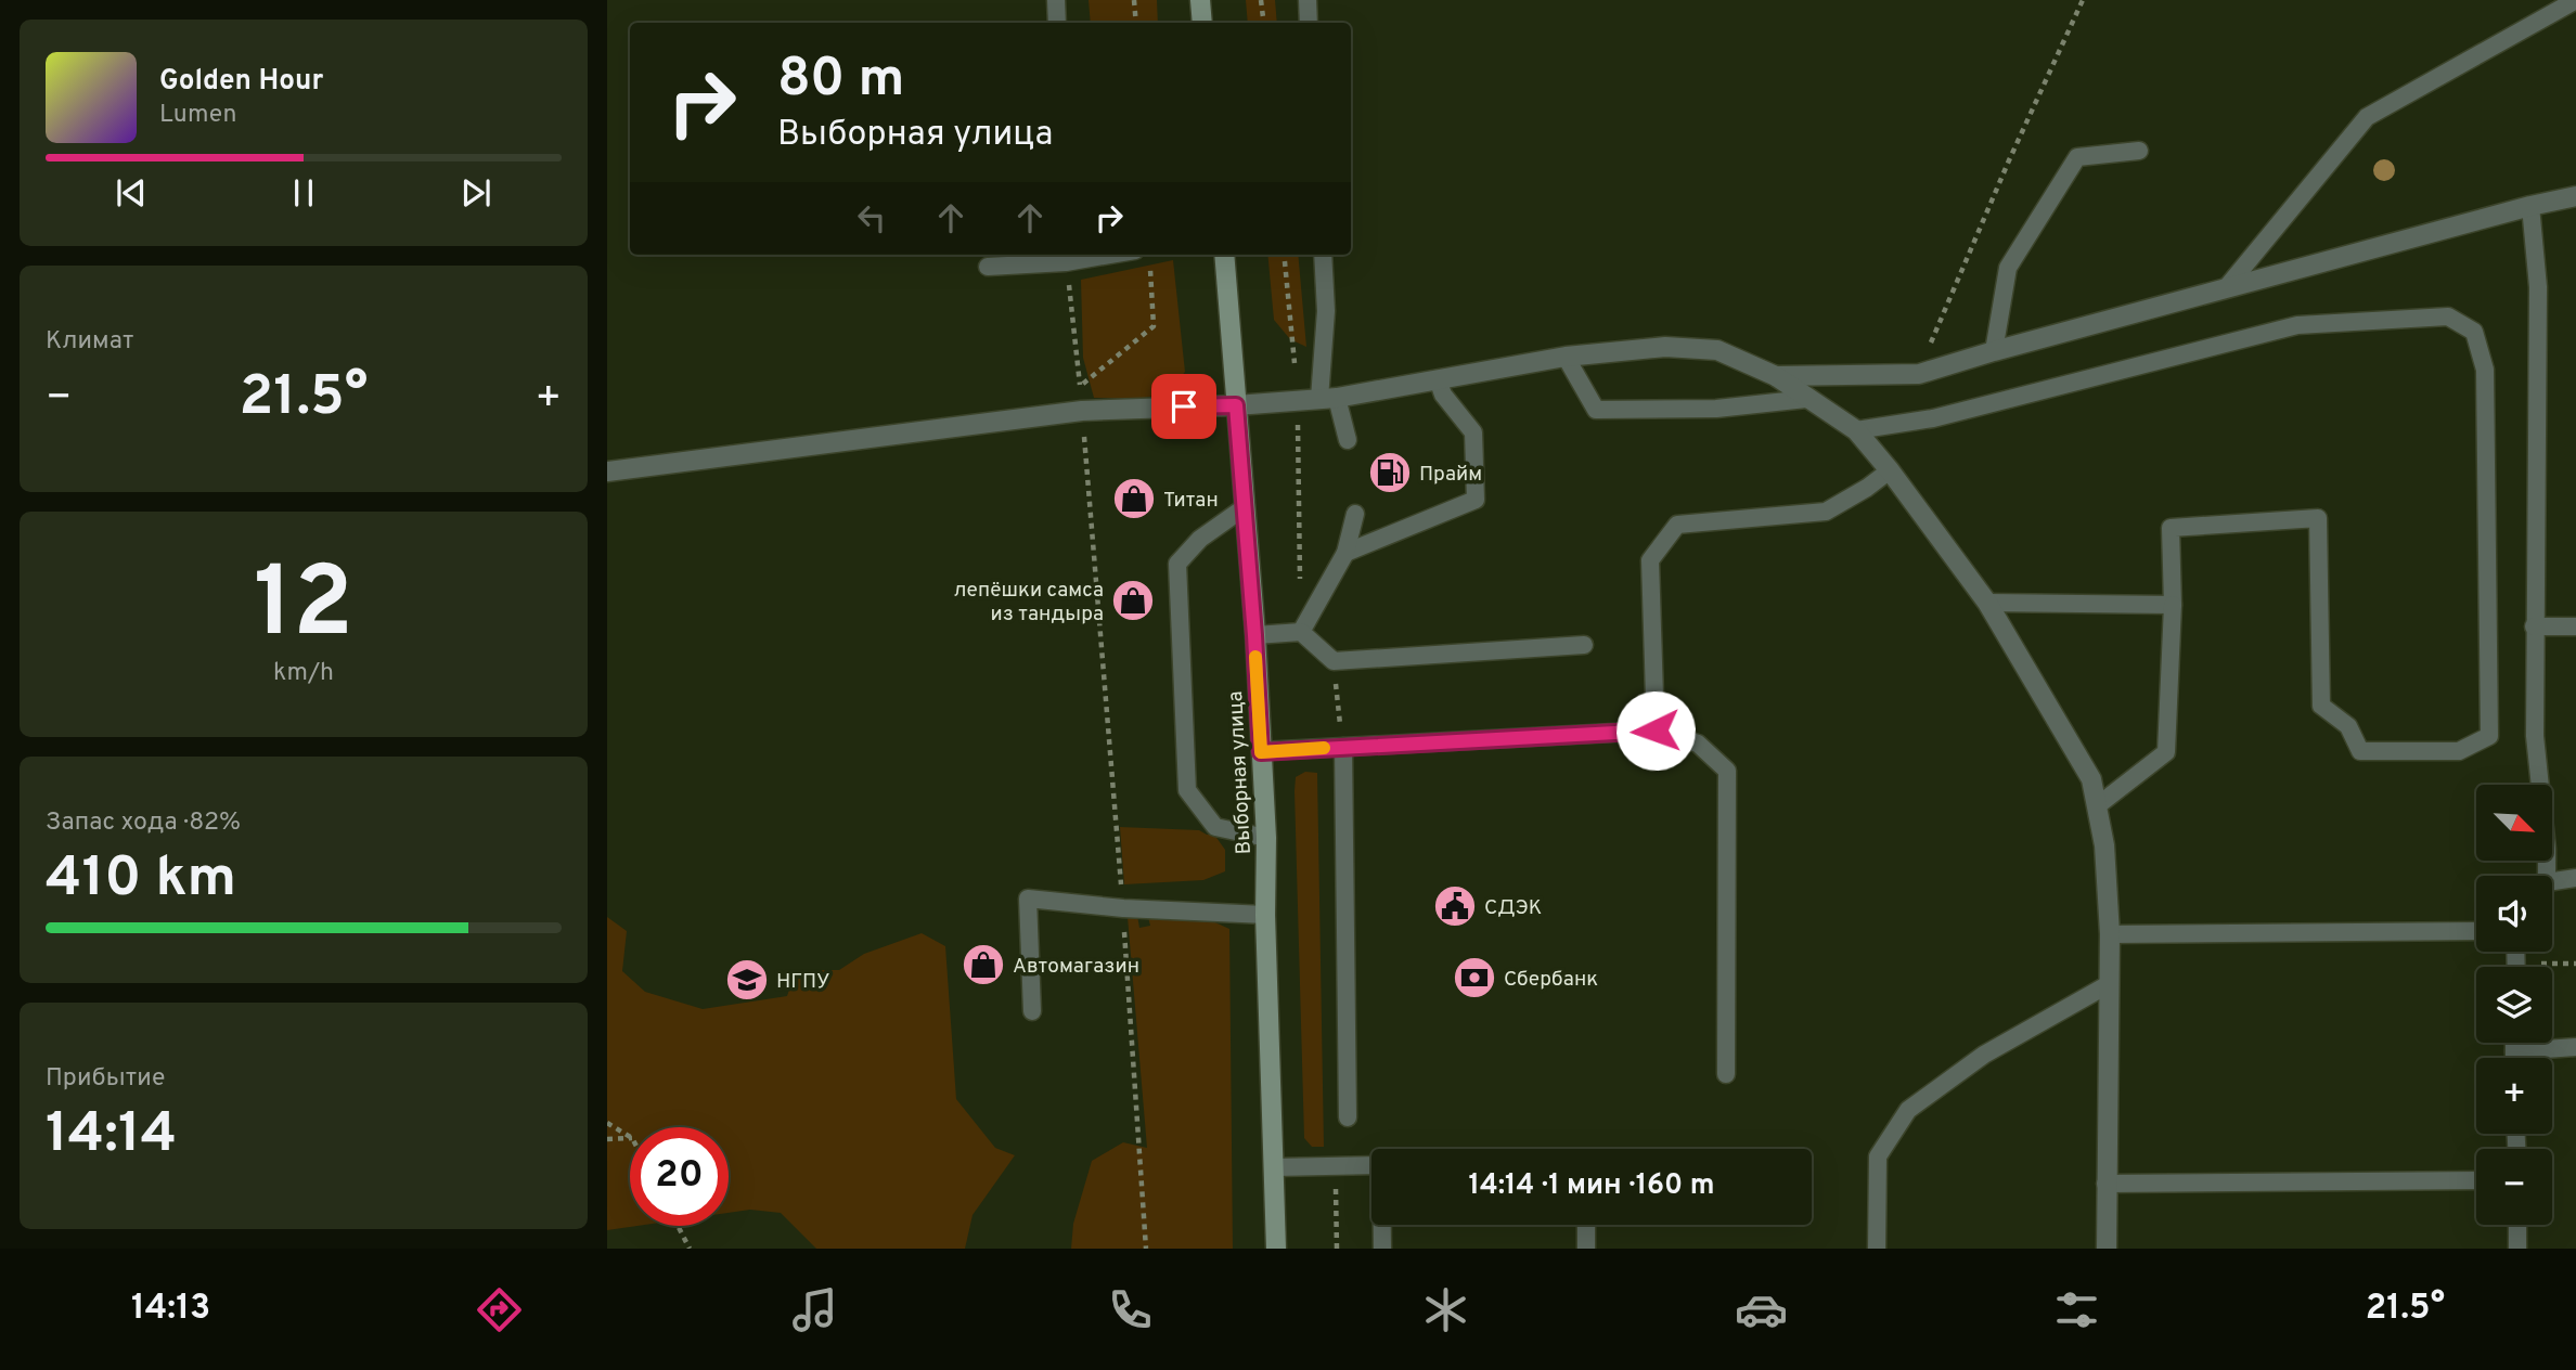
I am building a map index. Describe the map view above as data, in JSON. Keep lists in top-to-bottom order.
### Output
{
  "streets": {
    "main road": ["Выборная улица"]
  },
  "places": {
    "fuel station": ["Прайм"],
    "shop": ["Титан", "лепёшки самса из тандыра", "Автомагазин"],
    "public building": ["СДЭК"],
    "bank": ["Сбербанк"],
    "school or university": ["НГПУ"]
  },
  "north": "bottom right",
  "page": {
    "turn": ["80 m", "Выборная улица"],
    "song": ["Golden Hour", "Lumen"],
    "tile": [
      "Климат",
      ["12", "km/h"],
      ["Запас хода · 82%", "410 km"],
      ["Прибытие", "14:14"]
    ],
    "heat": ["−", "21.5°", "+"],
    "map_buttons": ["+", "−"],
    "limit": "20",
    "trip": "14:14 · 1 мин · 160 m",
    "tabs": ["14:13", "21.5°"]
  }
}
